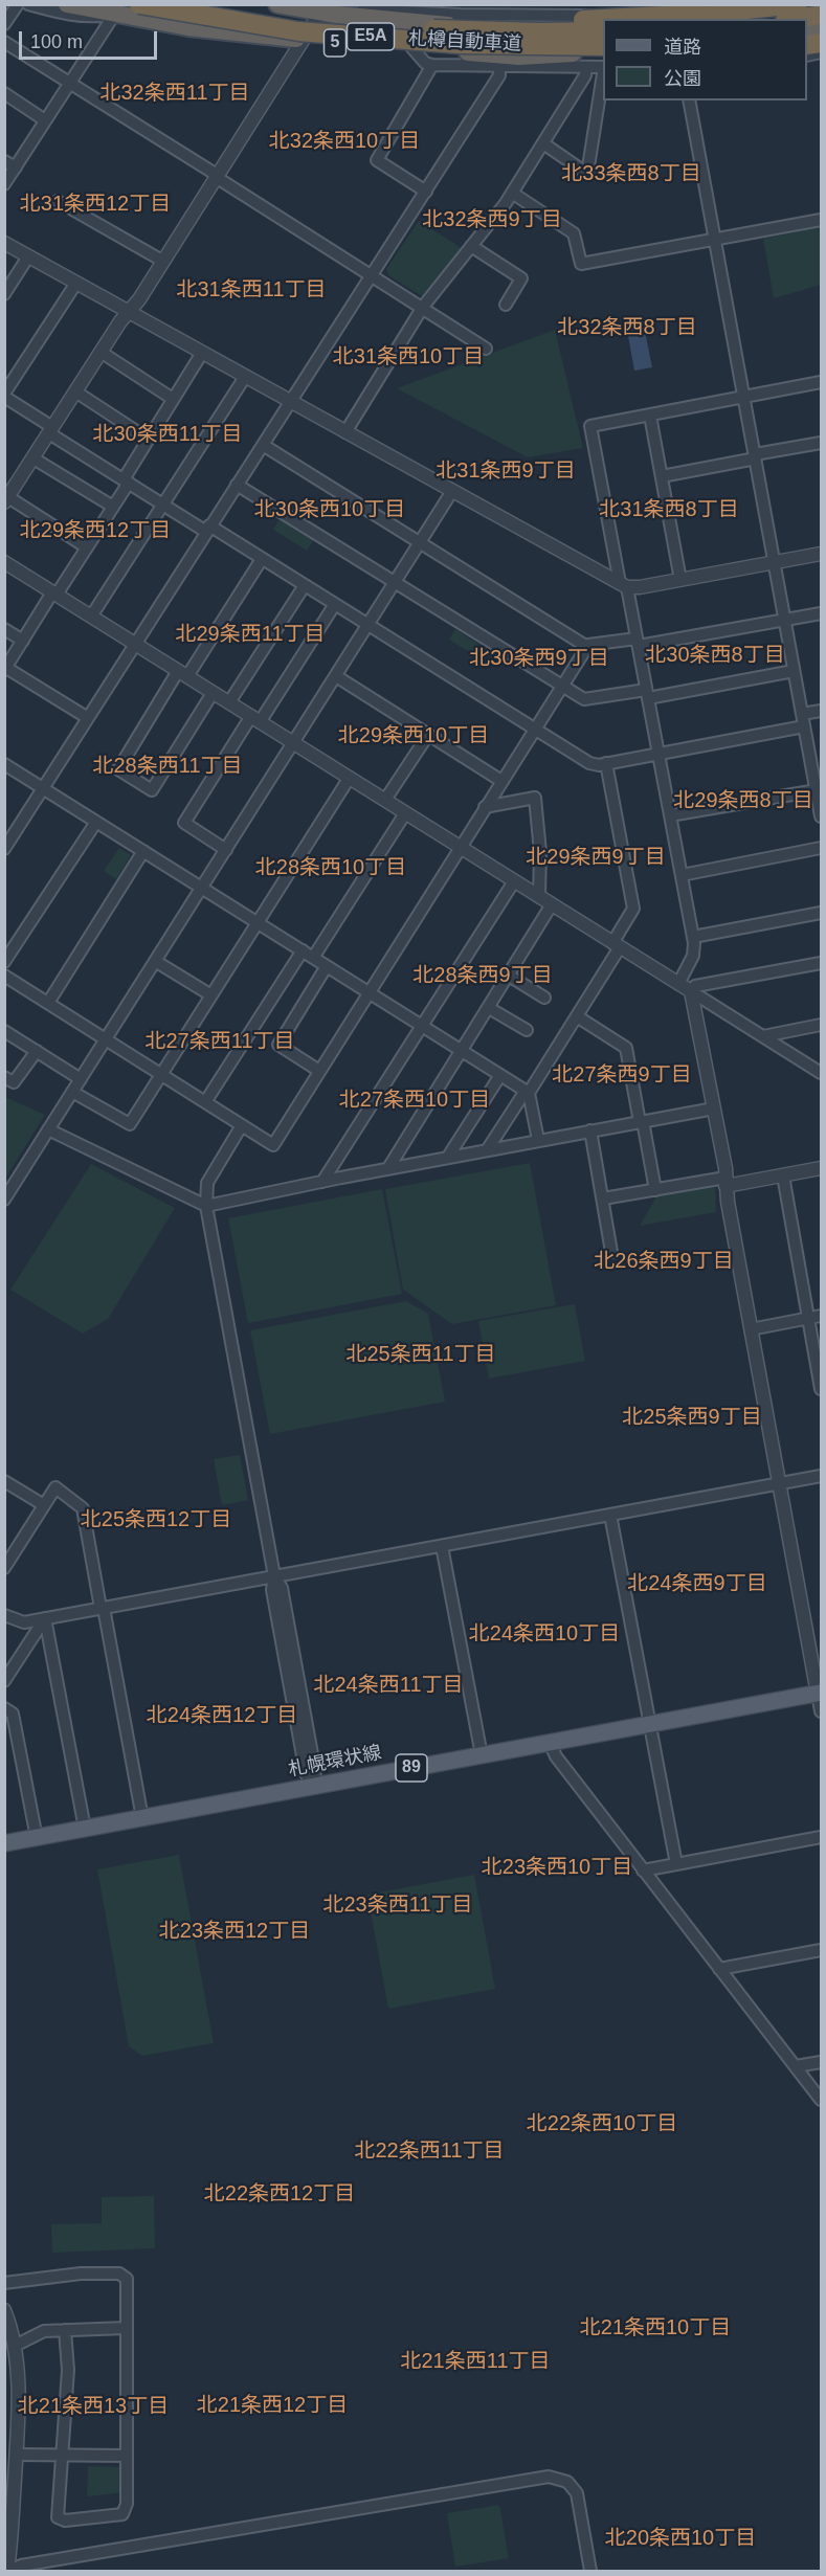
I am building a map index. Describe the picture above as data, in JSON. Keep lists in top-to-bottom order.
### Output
{
  "streets": {
    "highway": ["E5A", "札樽自動車道", "5"],
    "main road": ["札幌環状線", "89"]
  },
  "districts": [
    "北32条西11丁目",
    "北32条西10丁目",
    "北33条西8丁目",
    "北31条西12丁目",
    "北32条西9丁目",
    "北31条西11丁目",
    "北32条西8丁目",
    "北31条西10丁目",
    "北30条西11丁目",
    "北31条西9丁目",
    "北30条西10丁目",
    "北31条西8丁目",
    "北29条西12丁目",
    "北29条西11丁目",
    "北30条西8丁目",
    "北30条西9丁目",
    "北29条西10丁目",
    "北28条西11丁目",
    "北29条西8丁目",
    "北29条西9丁目",
    "北28条西10丁目",
    "北28条西9丁目",
    "北27条西11丁目",
    "北27条西9丁目",
    "北27条西10丁目",
    "北26条西9丁目",
    "北25条西11丁目",
    "北25条西9丁目",
    "北25条西12丁目",
    "北24条西9丁目",
    "北24条西10丁目",
    "北24条西11丁目",
    "北24条西12丁目",
    "北23条西10丁目",
    "北23条西11丁目",
    "北23条西12丁目",
    "北22条西10丁目",
    "北22条西11丁目",
    "北22条西12丁目",
    "北21条西10丁目",
    "北21条西11丁目",
    "北21条西12丁目",
    "北21条西13丁目",
    "北20条西10丁目"
  ],
  "legend": ["道路", "公園"],
  "scale_bar": "100 m"
}
